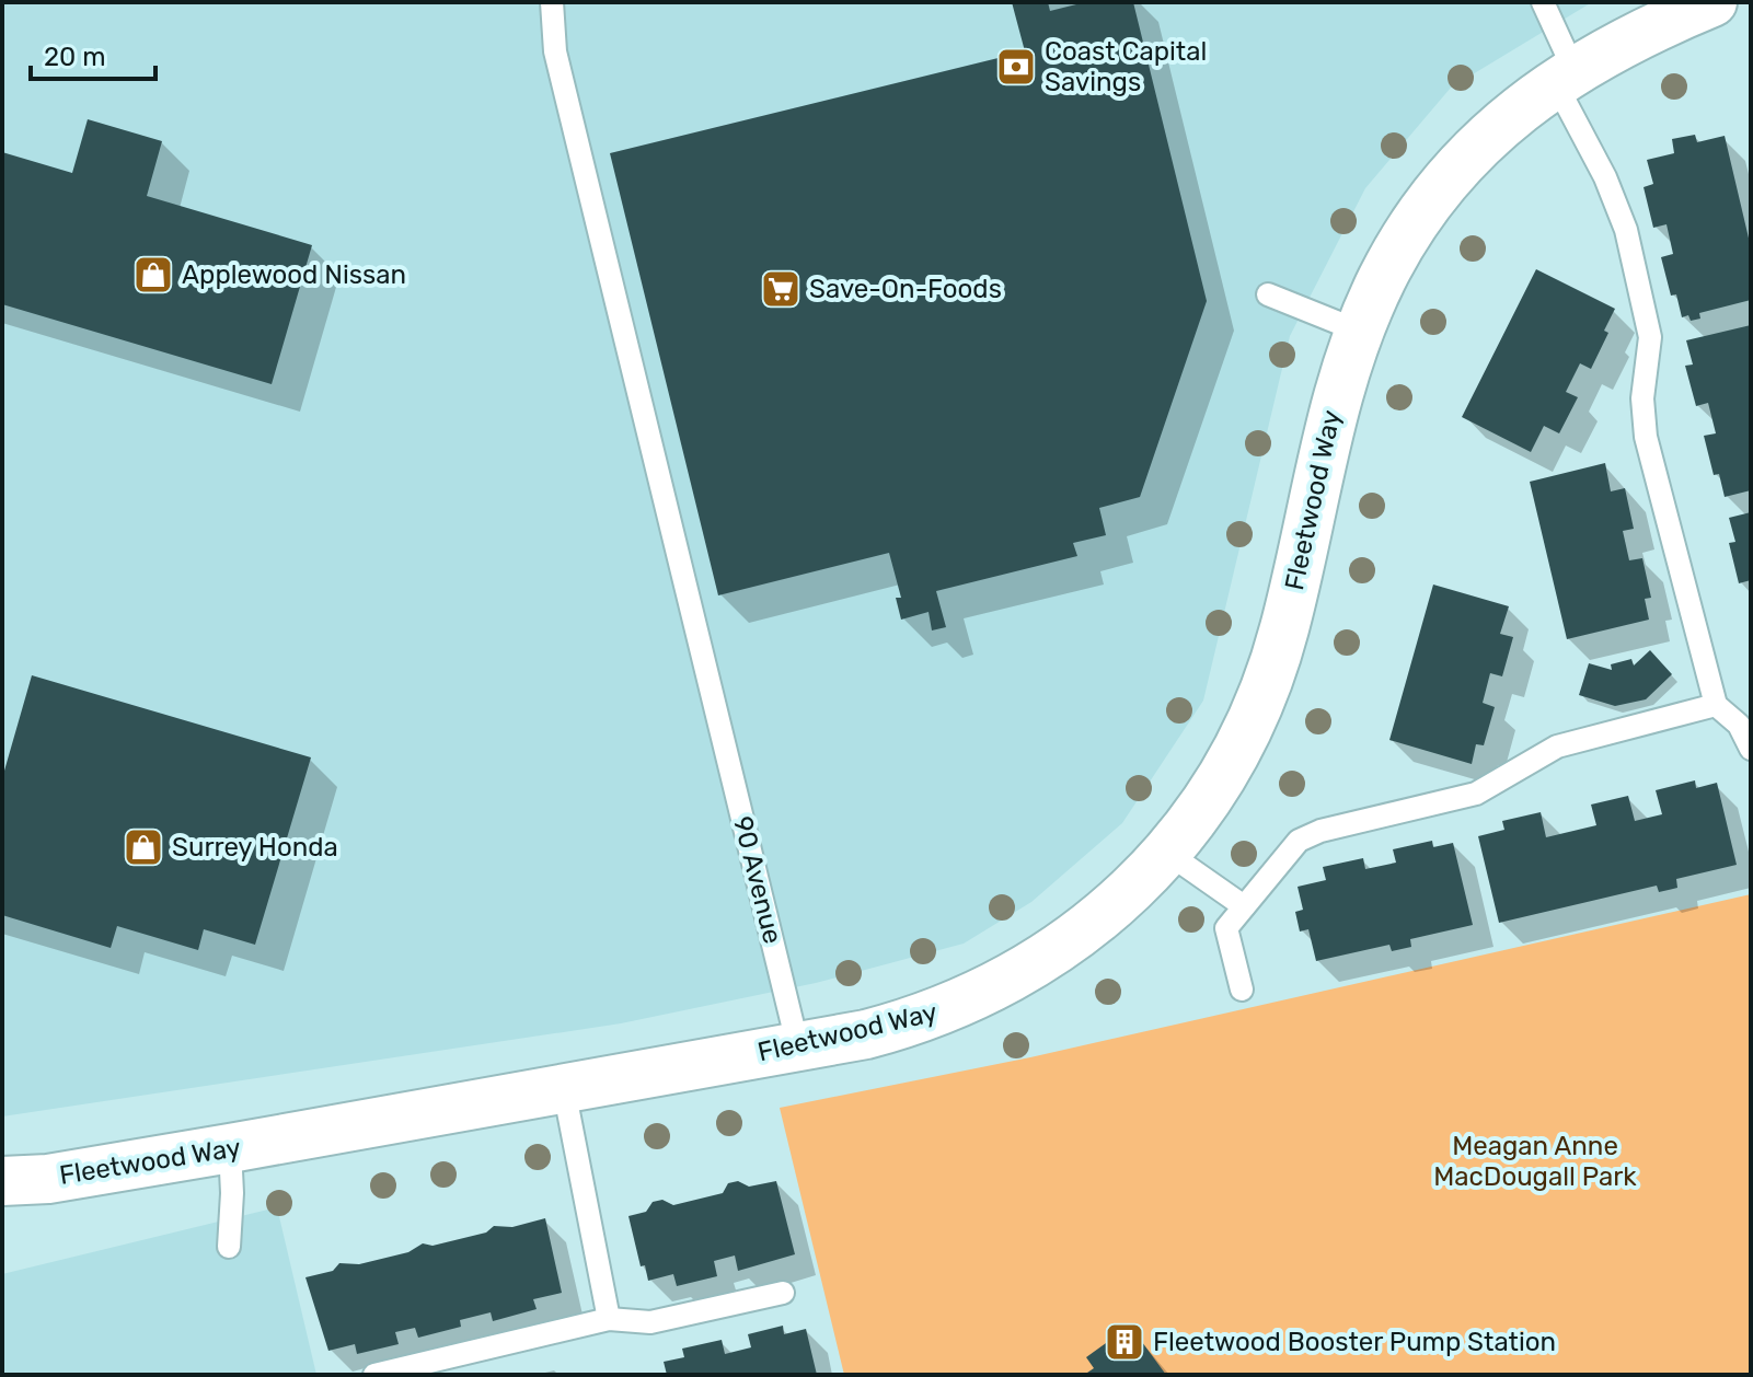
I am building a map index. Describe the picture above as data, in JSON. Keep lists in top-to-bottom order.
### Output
{
  "streets": {
    "street": ["Fleetwood Way"],
    "lane": ["90 Avenue"]
  },
  "crossings": [
    ["Fleetwood Way", "90 Avenue"]
  ],
  "parks": ["Meagan Anne MacDougall Park"],
  "places": {
    "bank": ["Coast Capital Savings"],
    "shop": ["Applewood Nissan", "Surrey Honda"],
    "supermarket": ["Save-On-Foods"],
    "building": ["Fleetwood Booster Pump Station"]
  },
  "scale_bar": "20 m"
}
